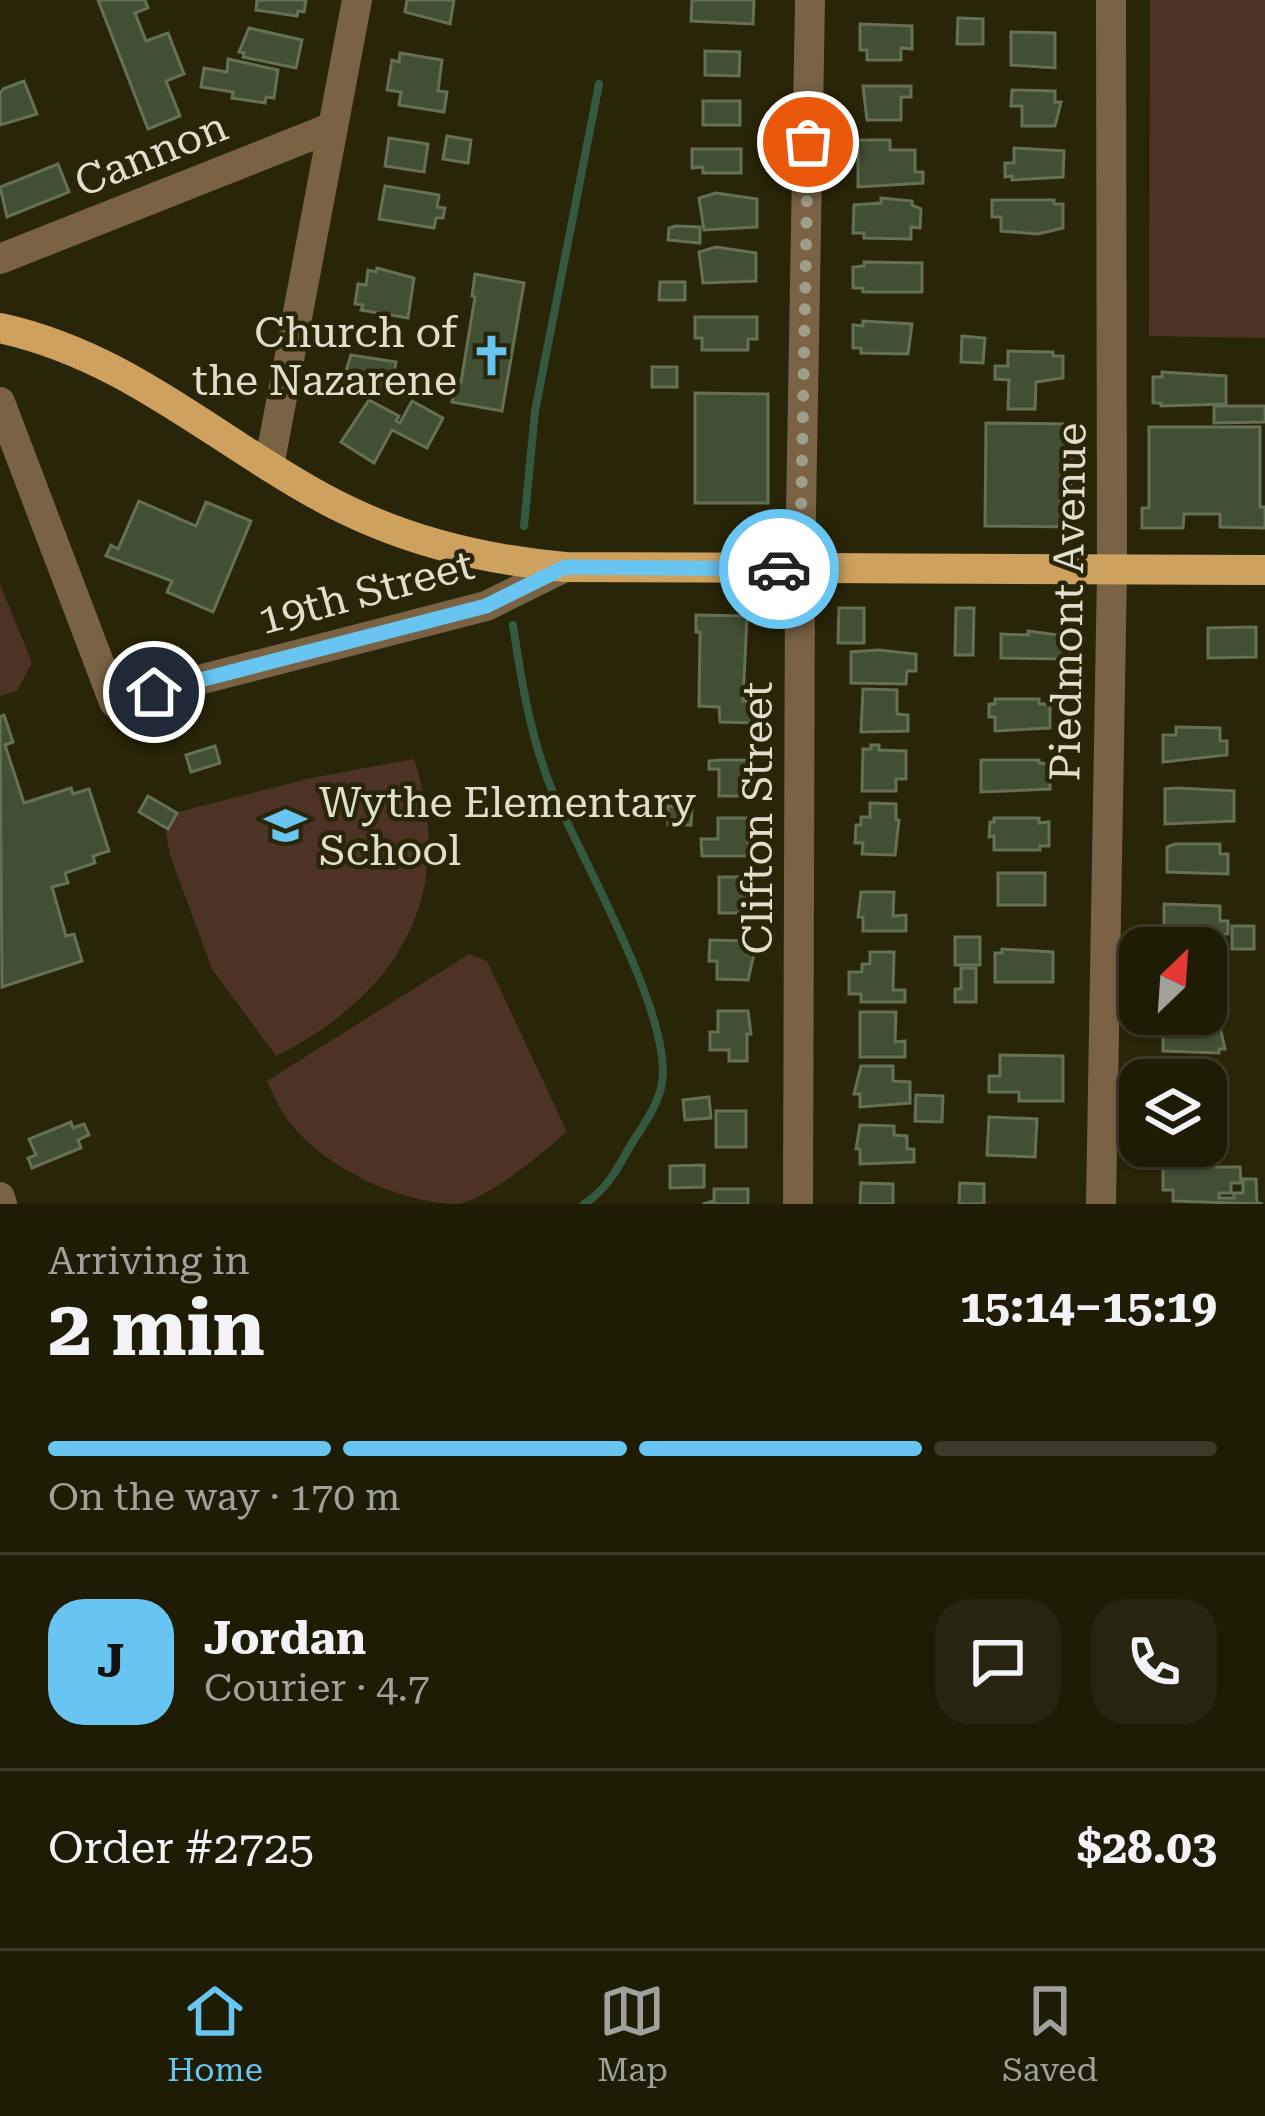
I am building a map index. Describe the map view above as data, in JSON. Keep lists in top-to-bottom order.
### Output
{
  "streets": {
    "street": [
      "Cannon",
      "19th Street",
      "Piedmont Avenue",
      "Clifton Street"
    ]
  },
  "places": {
    "church": ["Church of the Nazarene"],
    "school or university": ["Wythe Elementary School"]
  },
  "north": "top right",
  "page": {
    "heading": ["2 min", "Arriving in", "15:14–15:19"],
    "panel": [
      "Jordan",
      "Courier · 4.7",
      "Order #2725",
      "$28.03"
    ],
    "bar": "On the way · 170 m",
    "round": "J",
    "tabs": ["Home", "Map", "Saved"]
  }
}
